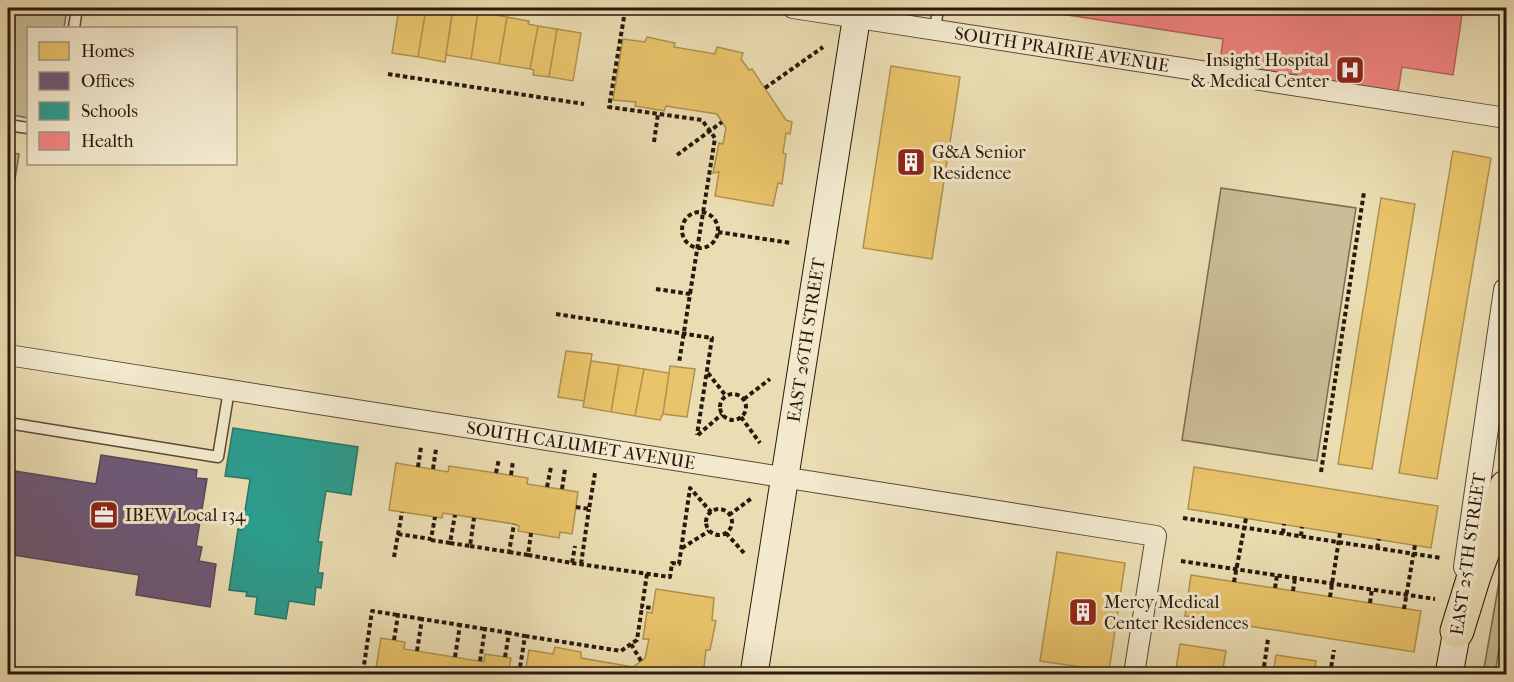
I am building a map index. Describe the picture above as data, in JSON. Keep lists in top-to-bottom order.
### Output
{
  "streets": {
    "main road": ["EAST 26TH STREET", "EAST 25TH STREET"],
    "street": ["SOUTH PRAIRIE AVENUE", "SOUTH CALUMET AVENUE"]
  },
  "crossings": [
    ["SOUTH PRAIRIE AVENUE", "EAST 26TH STREET"],
    ["EAST 26TH STREET", "SOUTH CALUMET AVENUE"]
  ],
  "places": {
    "hospital": ["Insight Hospital & Medical Center"],
    "building": ["G&A Senior Residence", "Mercy Medical Center Residences"],
    "office": ["IBEW Local 134"]
  },
  "legend": [
    "Homes",
    "Offices",
    "Schools",
    "Health"
  ]
}
